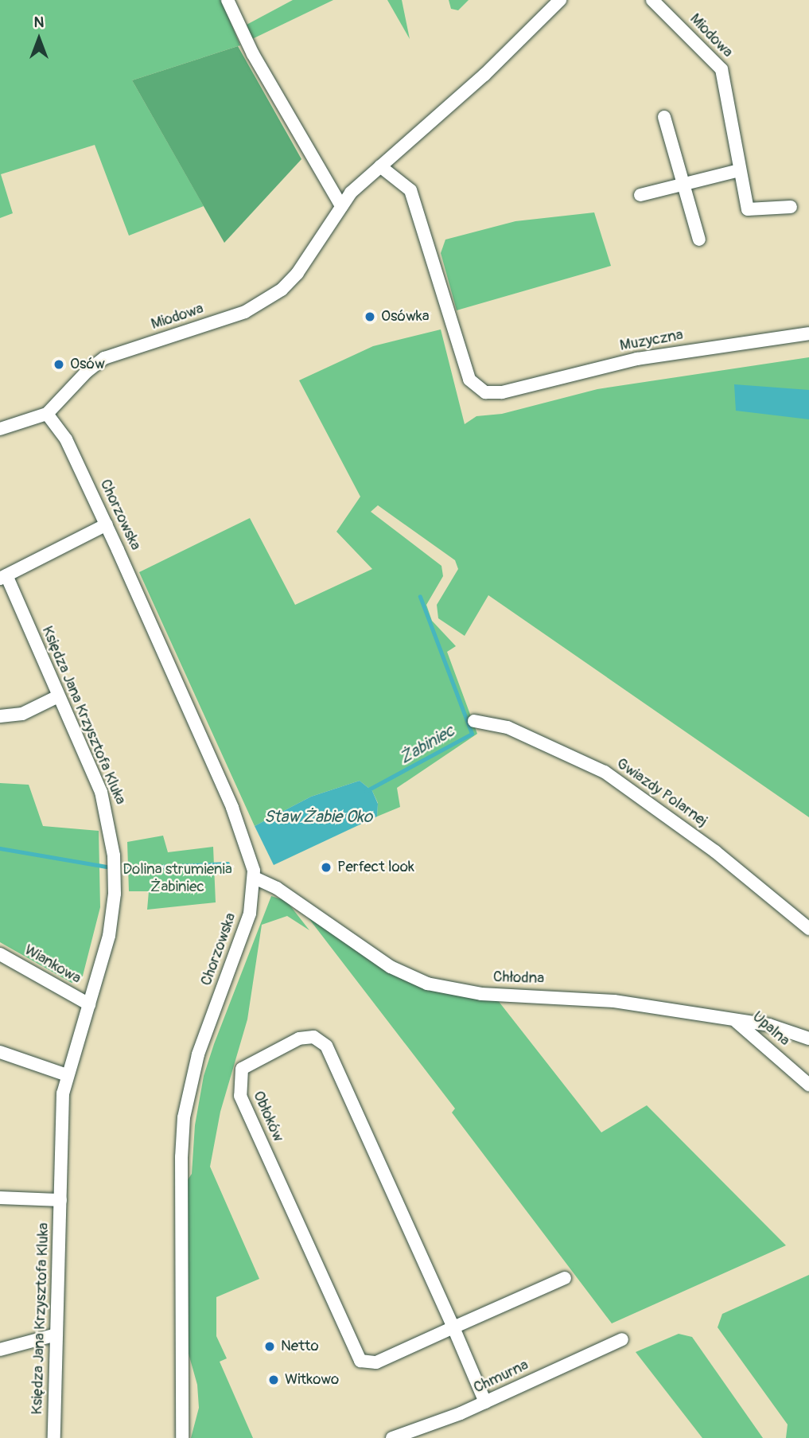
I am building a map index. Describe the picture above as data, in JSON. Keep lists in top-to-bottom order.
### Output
{
  "streets": {
    "street": [
      "Miodowa",
      "Muzyczna",
      "Chorzowska",
      "Księdza Jana Krzysztofa Kluka",
      "Gwiazdy Polarnej",
      "Wiankowa",
      "Chłodna",
      "Upalna",
      "Obłoków",
      "Chmurna"
    ]
  },
  "crossings": [
    ["Miodowa", "Muzyczna"],
    ["Miodowa", "Chorzowska"],
    ["Chorzowska", "Chłodna"],
    ["Księdza Jana Krzysztofa Kluka", "Wiankowa"],
    ["Chłodna", "Upalna"],
    ["Obłoków", "Chmurna"]
  ],
  "water": ["Żabiniec", "Staw Żabie Oko"],
  "parks": ["Dolina strumienia Żabiniec"],
  "places": [
    "Osówka",
    "Osów",
    "Perfect look",
    "Netto",
    "Witkowo"
  ],
  "north": "top"
}
